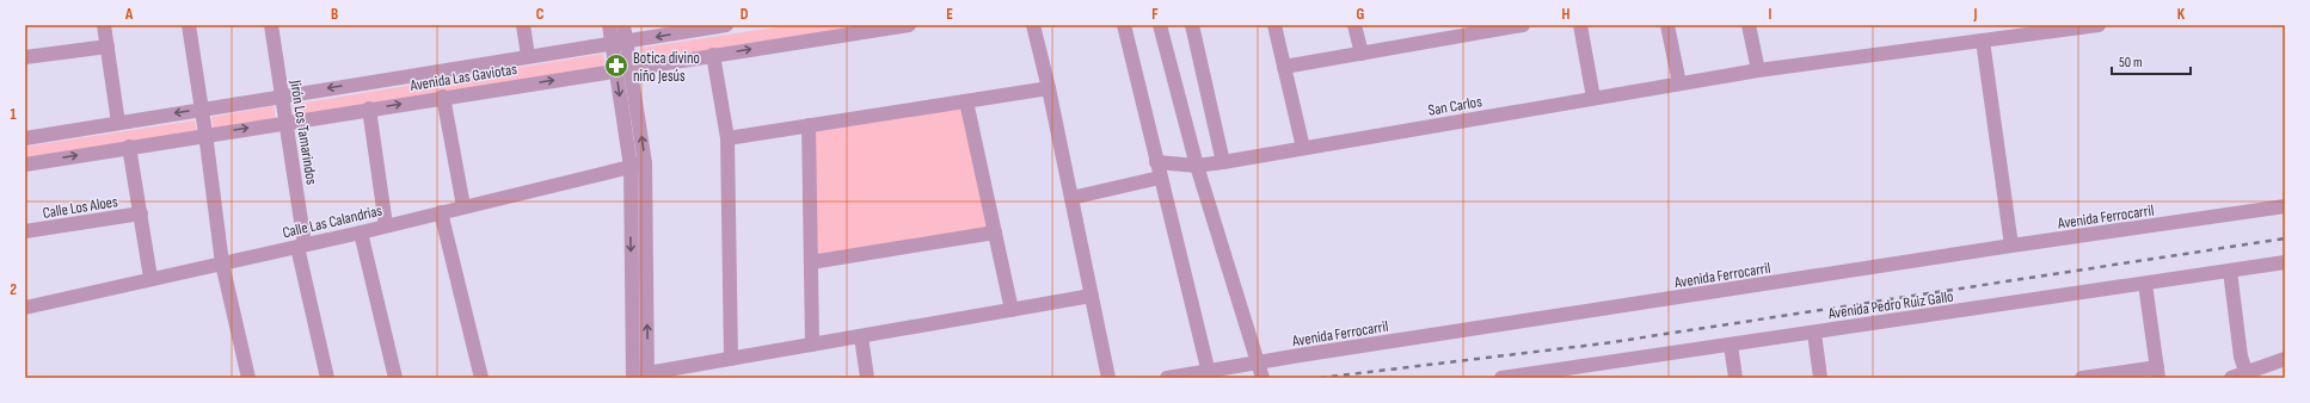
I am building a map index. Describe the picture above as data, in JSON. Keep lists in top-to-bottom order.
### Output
{
  "streets": {
    "street": [
      "Avenida Las Gaviotas",
      "San Carlos",
      "Jirón Los Tamarindos",
      "Calle Los Aloes",
      "Avenida Ferrocarril",
      "Calle Las Calandrias",
      "Avenida Pedro Ruiz Gallo"
    ]
  },
  "crossings": [
    ["Avenida Las Gaviotas", "Jirón Los Tamarindos"],
    ["Jirón Los Tamarindos", "Calle Las Calandrias"]
  ],
  "places": {
    "pharmacy": ["Botica divino niño Jesús"]
  },
  "scale_bar": "50 m",
  "grid": {
    "columns": [
      "A",
      "B",
      "C",
      "D",
      "E",
      "F",
      "G",
      "H",
      "I",
      "J",
      "K"
    ],
    "rows": ["1", "2"]
  }
}
